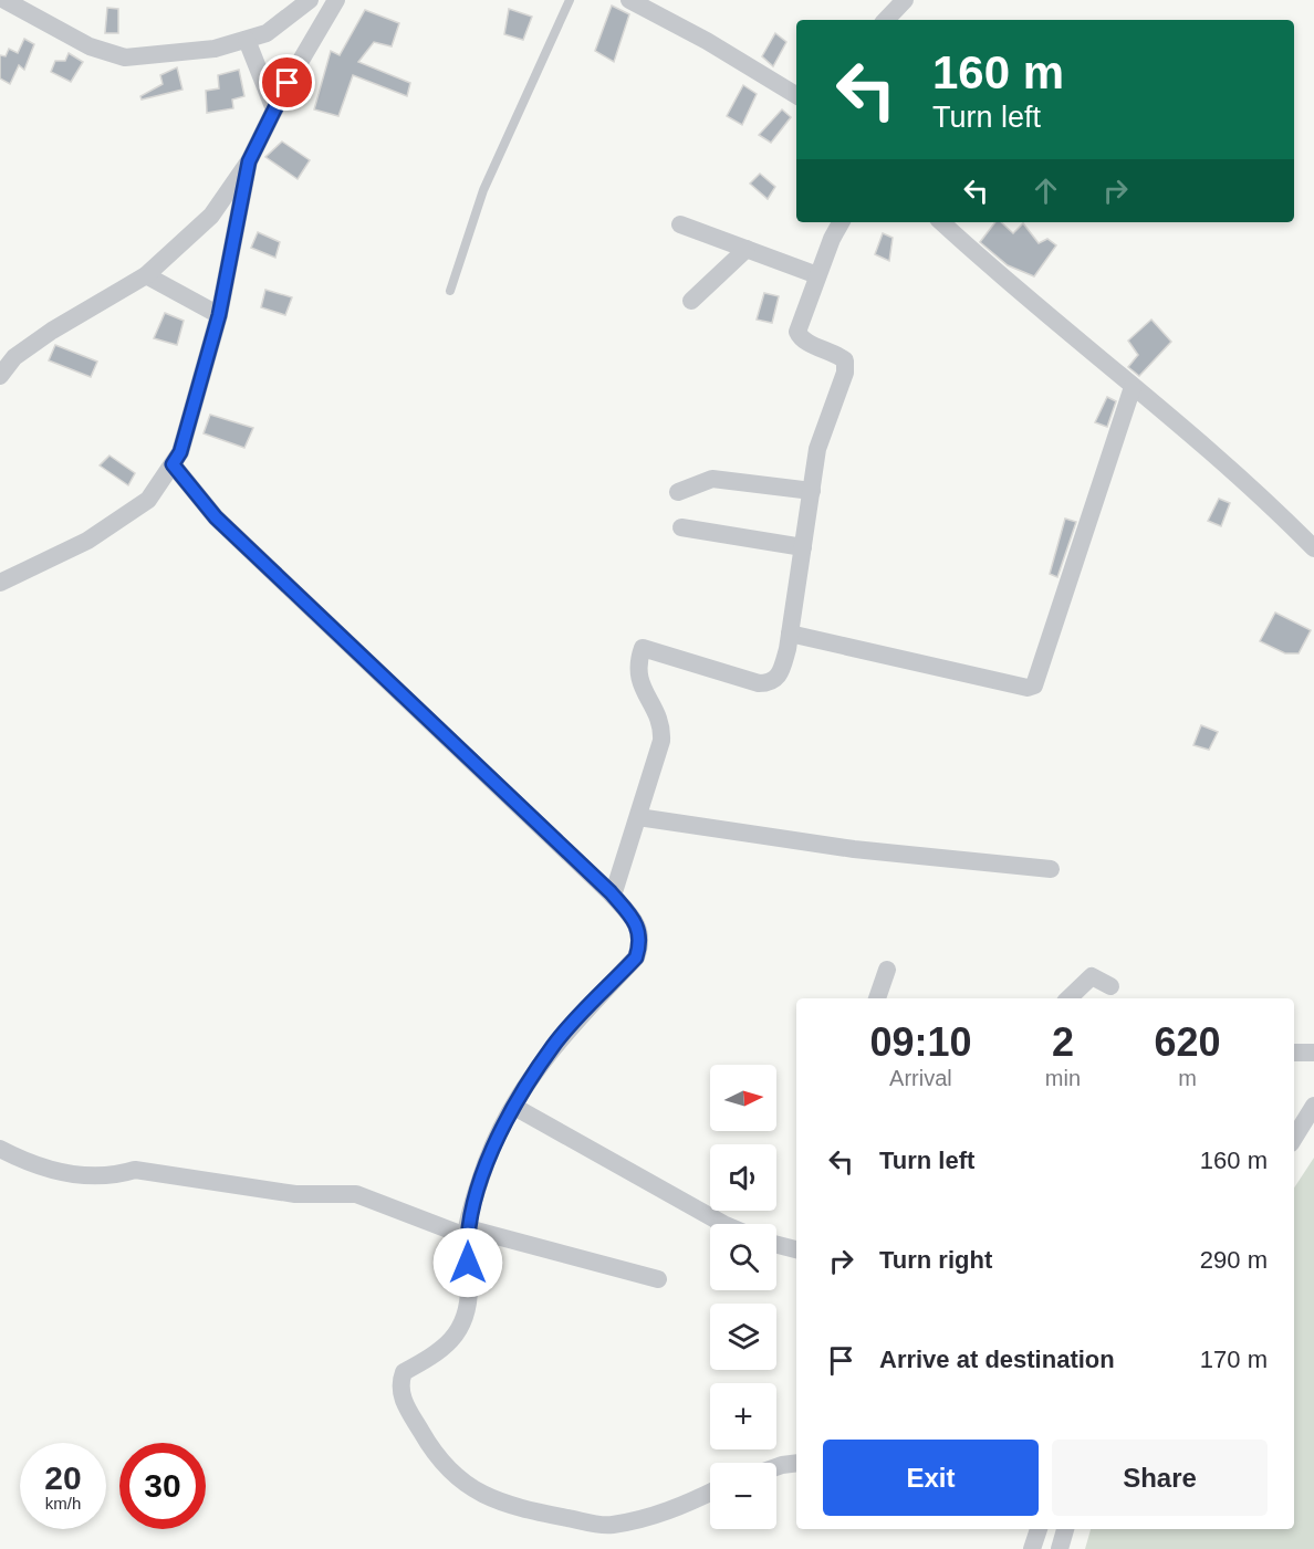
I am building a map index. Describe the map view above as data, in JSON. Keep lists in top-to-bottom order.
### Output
{
  "north": "right",
  "page": {
    "turn": ["160 m", "Turn left"],
    "eta": [
      "09:10",
      "Arrival",
      "2",
      "min",
      "620",
      "m"
    ],
    "map_buttons": ["+", "−"],
    "list": [
      {
        "name": "Turn left",
        "value": "160 m"
      },
      {
        "name": "Turn right",
        "value": "290 m"
      },
      {
        "name": "Arrive at destination",
        "value": "170 m"
      }
    ],
    "buttons": ["Exit", "Share"],
    "speed": "20 km/h",
    "limit": "30"
  }
}
